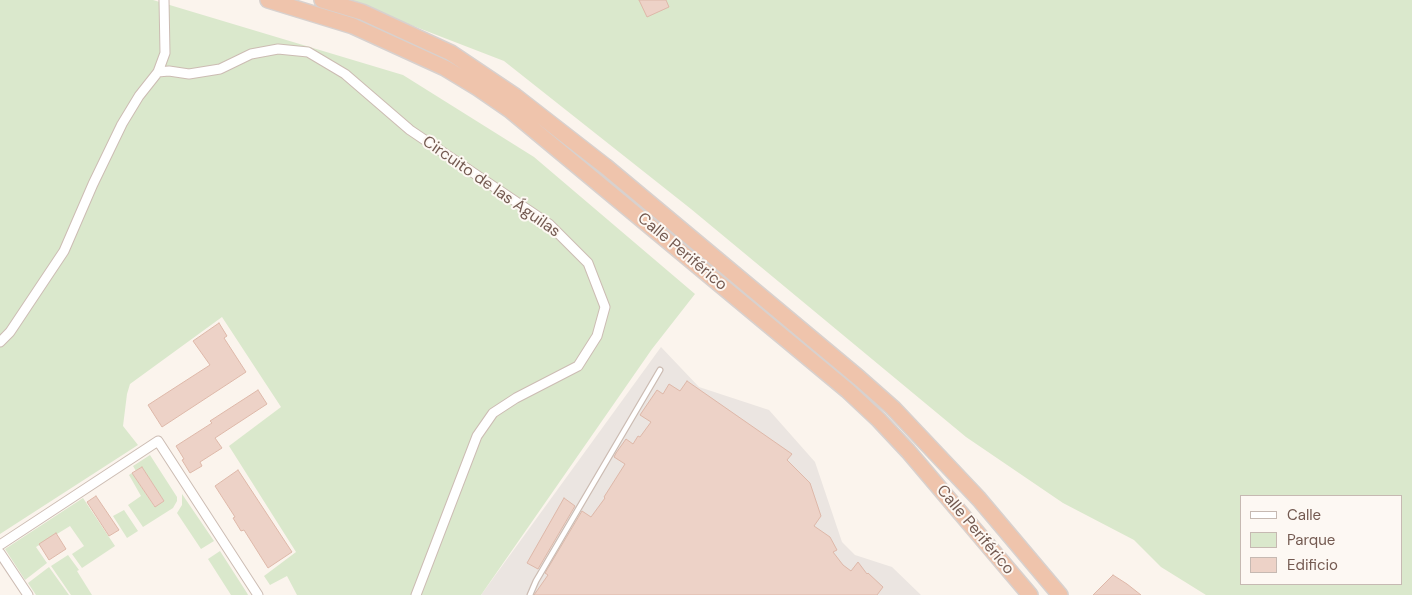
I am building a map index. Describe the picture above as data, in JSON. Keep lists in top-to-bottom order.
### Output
{
  "streets": {
    "highway": ["Calle Periférico"],
    "street": ["Circuito de las Águilas"]
  },
  "legend": ["Calle", "Parque", "Edificio"]
}
